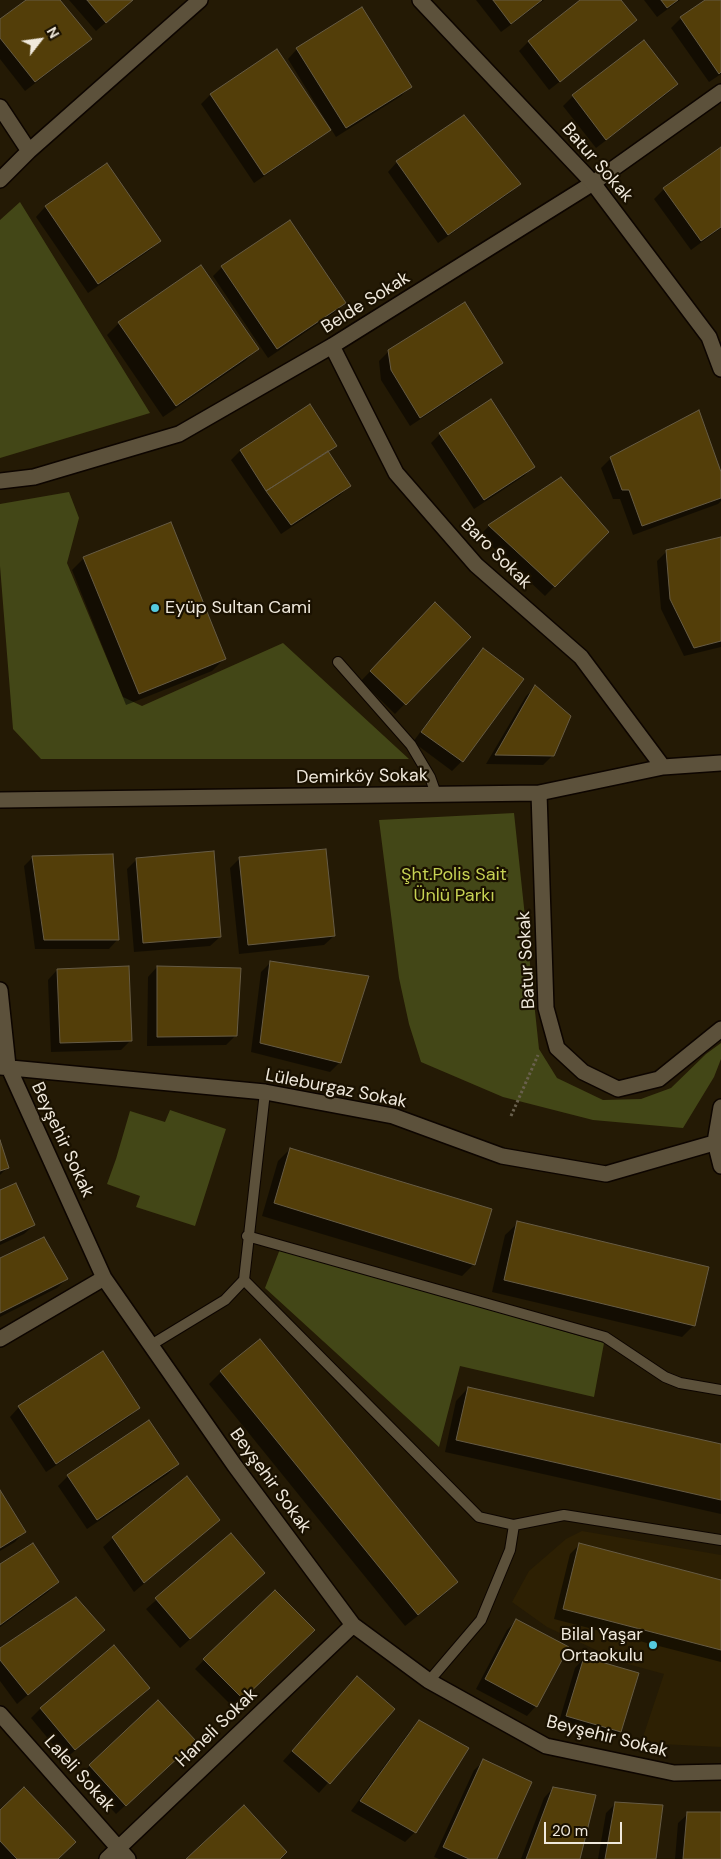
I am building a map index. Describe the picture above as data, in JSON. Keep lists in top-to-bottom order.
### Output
{
  "streets": {
    "street": [
      "Batur Sokak",
      "Belde Sokak",
      "Baro Sokak",
      "Demirköy Sokak",
      "Lüleburgaz Sokak",
      "Beyşehir Sokak",
      "Haneli Sokak",
      "Laleli Sokak"
    ]
  },
  "crossings": [
    ["Batur Sokak", "Belde Sokak"],
    ["Batur Sokak", "Demirköy Sokak"],
    ["Belde Sokak", "Baro Sokak"],
    ["Baro Sokak", "Demirköy Sokak"],
    ["Lüleburgaz Sokak", "Beyşehir Sokak"],
    ["Beyşehir Sokak", "Haneli Sokak"],
    ["Haneli Sokak", "Laleli Sokak"]
  ],
  "parks": ["Şht.Polis Sait Ünlü Parkı"],
  "places": ["Eyüp Sultan Cami", "Bilal Yaşar Ortaokulu"],
  "scale_bar": "20 m",
  "north": "top right"
}
